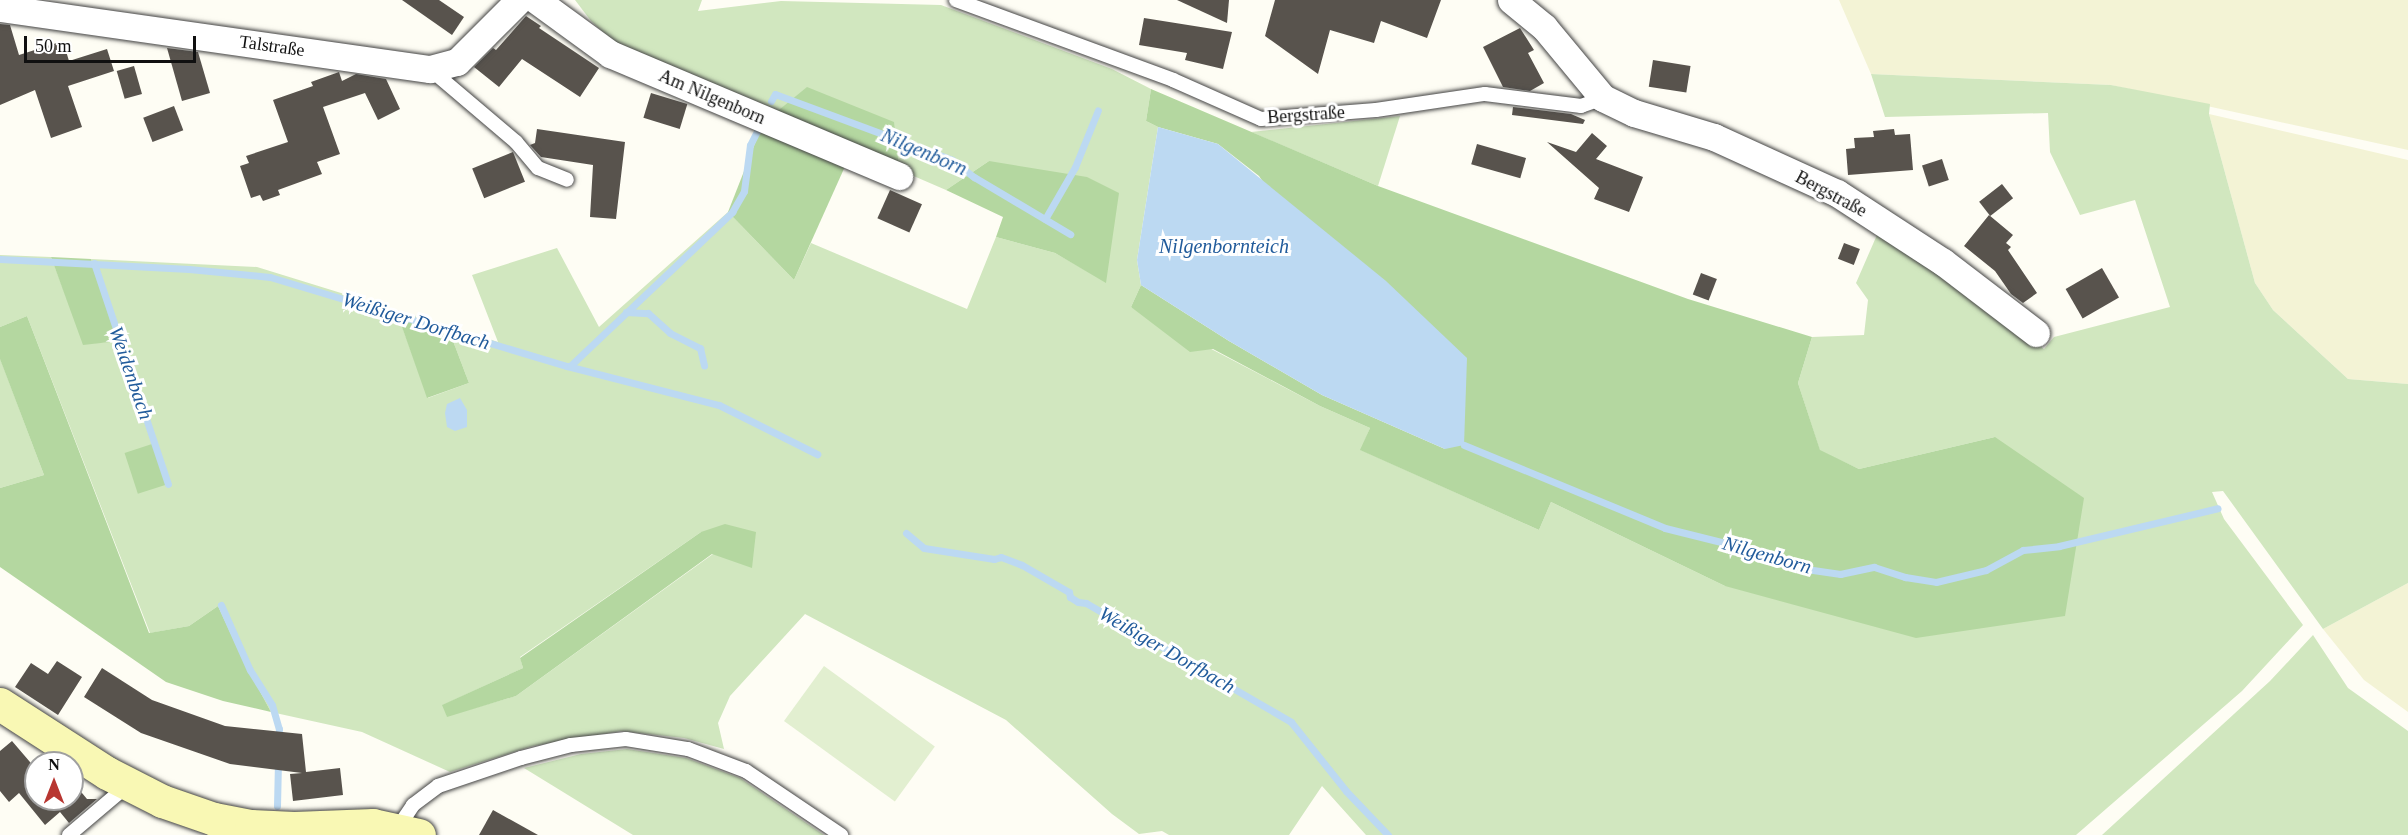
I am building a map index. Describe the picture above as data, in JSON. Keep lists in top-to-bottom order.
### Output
{
  "streets": {
    "street": ["Talstraße", "Am Nilgenborn", "Bergstraße"]
  },
  "water": [
    "Nilgenborn",
    "Nilgenbornteich",
    "Weißiger Dorfbach",
    "Weidenbach"
  ],
  "scale_bar": "50 m",
  "north": "top"
}
